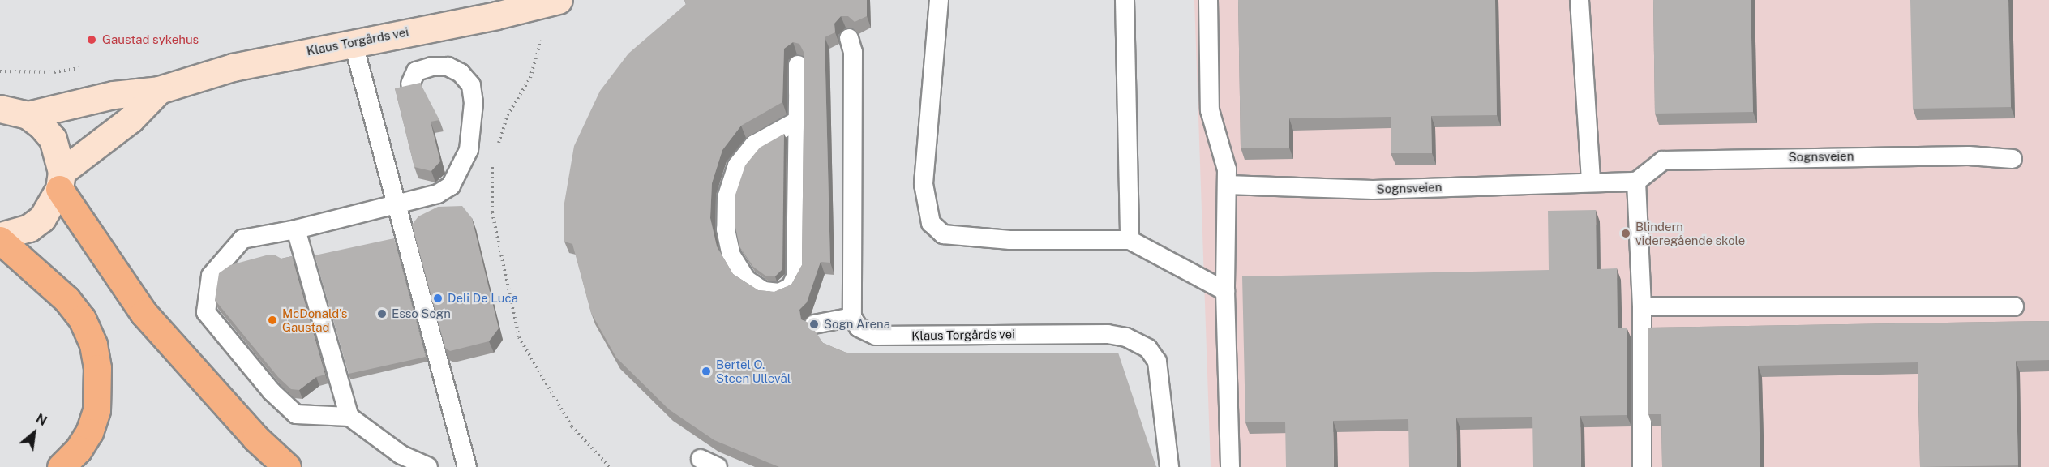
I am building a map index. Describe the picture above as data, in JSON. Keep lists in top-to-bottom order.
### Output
{
  "streets": {
    "main road": ["Klaus Torgårds vei"],
    "lane": ["Sognsveien"]
  },
  "places": [
    "Gaustad sykehus",
    "Blindern videregående skole",
    "Deli De Luca",
    "Esso Sogn",
    "McDonald's Gaustad",
    "Sogn Arena",
    "Bertel O. Steen Ullevål"
  ],
  "north": "top right"
}
